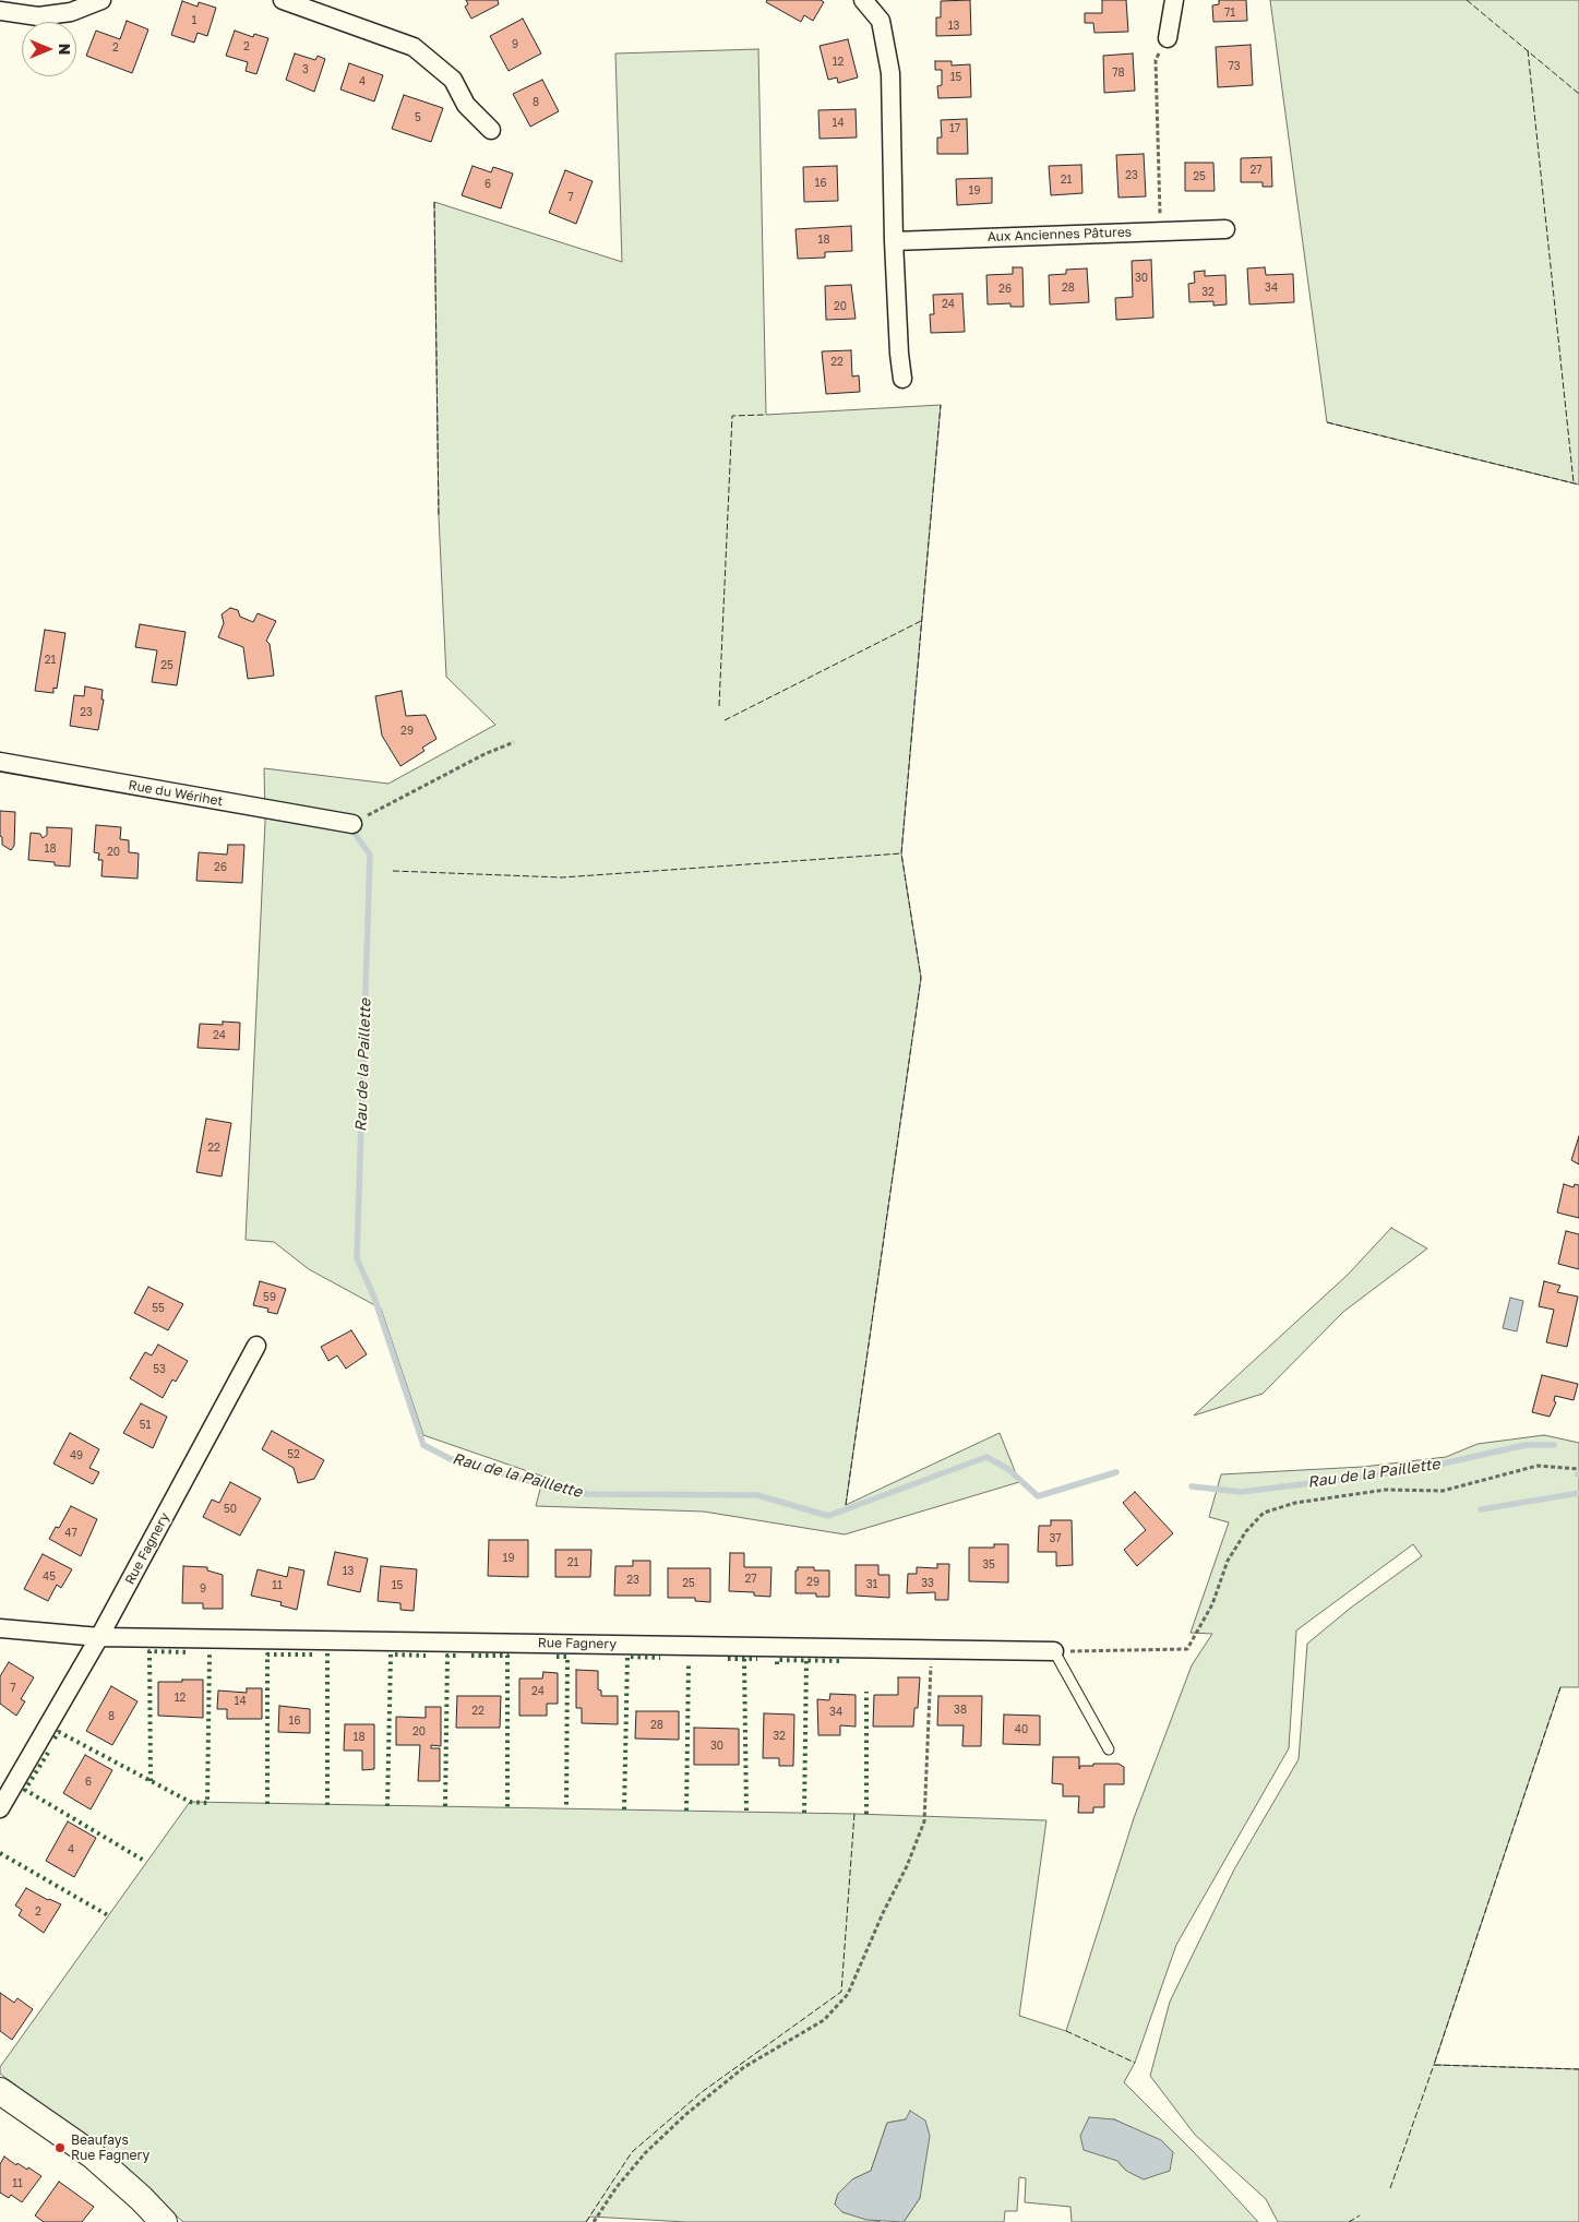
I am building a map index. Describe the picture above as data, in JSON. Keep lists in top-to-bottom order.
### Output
{
  "streets": {
    "street": ["Aux Anciennes Pâtures", "Rue du Wérihet", "Rue Fagnery"]
  },
  "water": ["Rau de la Paillette"],
  "places": ["Beaufays Rue Fagnery"],
  "house_numbers": [
    "71",
    "1",
    "13",
    "9",
    "2",
    "2",
    "12",
    "73",
    "3",
    "78",
    "15",
    "4",
    "8",
    "5",
    "14",
    "17",
    "27",
    "23",
    "25",
    "21",
    "16",
    "6",
    "19",
    "7",
    "18",
    "30",
    "28",
    "34",
    "26",
    "32",
    "24",
    "20",
    "22",
    "21",
    "25",
    "23",
    "29",
    "18",
    "20",
    "26",
    "24",
    "22",
    "59",
    "55",
    "53",
    "51",
    "52",
    "49",
    "50",
    "47",
    "37",
    "19",
    "21",
    "35",
    "13",
    "45",
    "27",
    "23",
    "29",
    "25",
    "33",
    "31",
    "11",
    "15",
    "9",
    "7",
    "24",
    "12",
    "14",
    "38",
    "22",
    "34",
    "8",
    "16",
    "28",
    "40",
    "20",
    "32",
    "18",
    "30",
    "6",
    "4",
    "2",
    "11"
  ],
  "north": "right"
}
